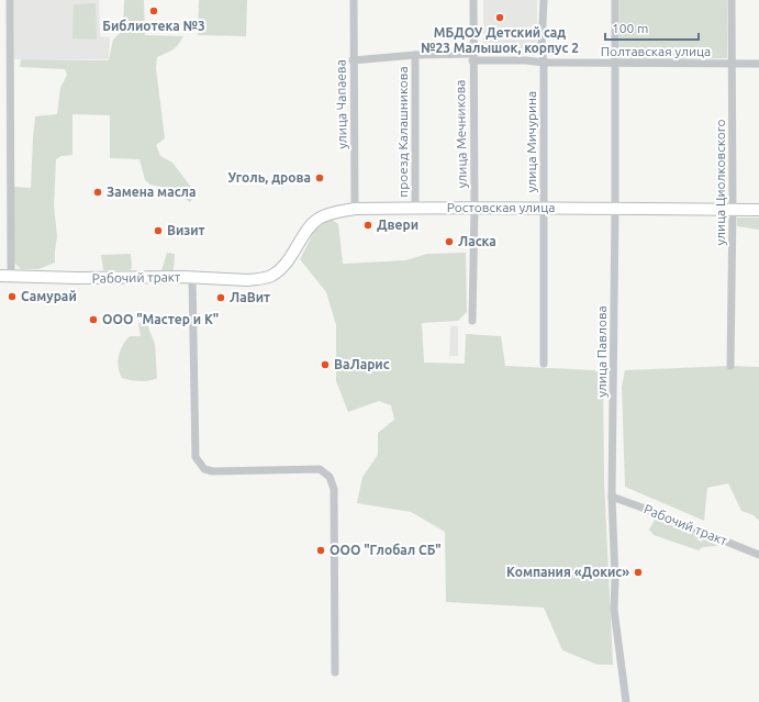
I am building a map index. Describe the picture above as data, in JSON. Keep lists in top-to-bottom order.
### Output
{
  "streets": {
    "street": [
      "Полтавская улица",
      "улица Чапаева",
      "проезд Калашникова",
      "улица Мечникова",
      "улица Мичурина",
      "улица Циолковского",
      "Ростовская улица",
      "Рабочий тракт",
      "улица Павлова"
    ]
  },
  "crossings": [
    ["Полтавская улица", "улица Чапаева"],
    ["Полтавская улица", "проезд Калашникова"],
    ["Полтавская улица", "улица Мечникова"],
    ["Полтавская улица", "улица Мичурина"],
    ["Полтавская улица", "улица Циолковского"],
    ["Полтавская улица", "улица Павлова"],
    ["улица Чапаева", "Ростовская улица"],
    ["проезд Калашникова", "Ростовская улица"],
    ["улица Мечникова", "Ростовская улица"],
    ["улица Мичурина", "Ростовская улица"],
    ["улица Циолковского", "Ростовская улица"],
    ["Ростовская улица", "Рабочий тракт"],
    ["Ростовская улица", "улица Павлова"],
    ["Рабочий тракт", "улица Павлова"]
  ],
  "places": [
    "Библиотека №3",
    "МБДОУ Детский сад №23 Малышок, корпус 2",
    "Уголь, дрова",
    "Замена масла",
    "Двери",
    "Визит",
    "Ласка",
    "Самурай",
    "ЛаВит",
    "ООО \"Мастер и К\"",
    "ВаЛарис",
    "ООО \"Глобал СБ\"",
    "Компания «Докис»"
  ],
  "scale_bar": "100 m"
}
